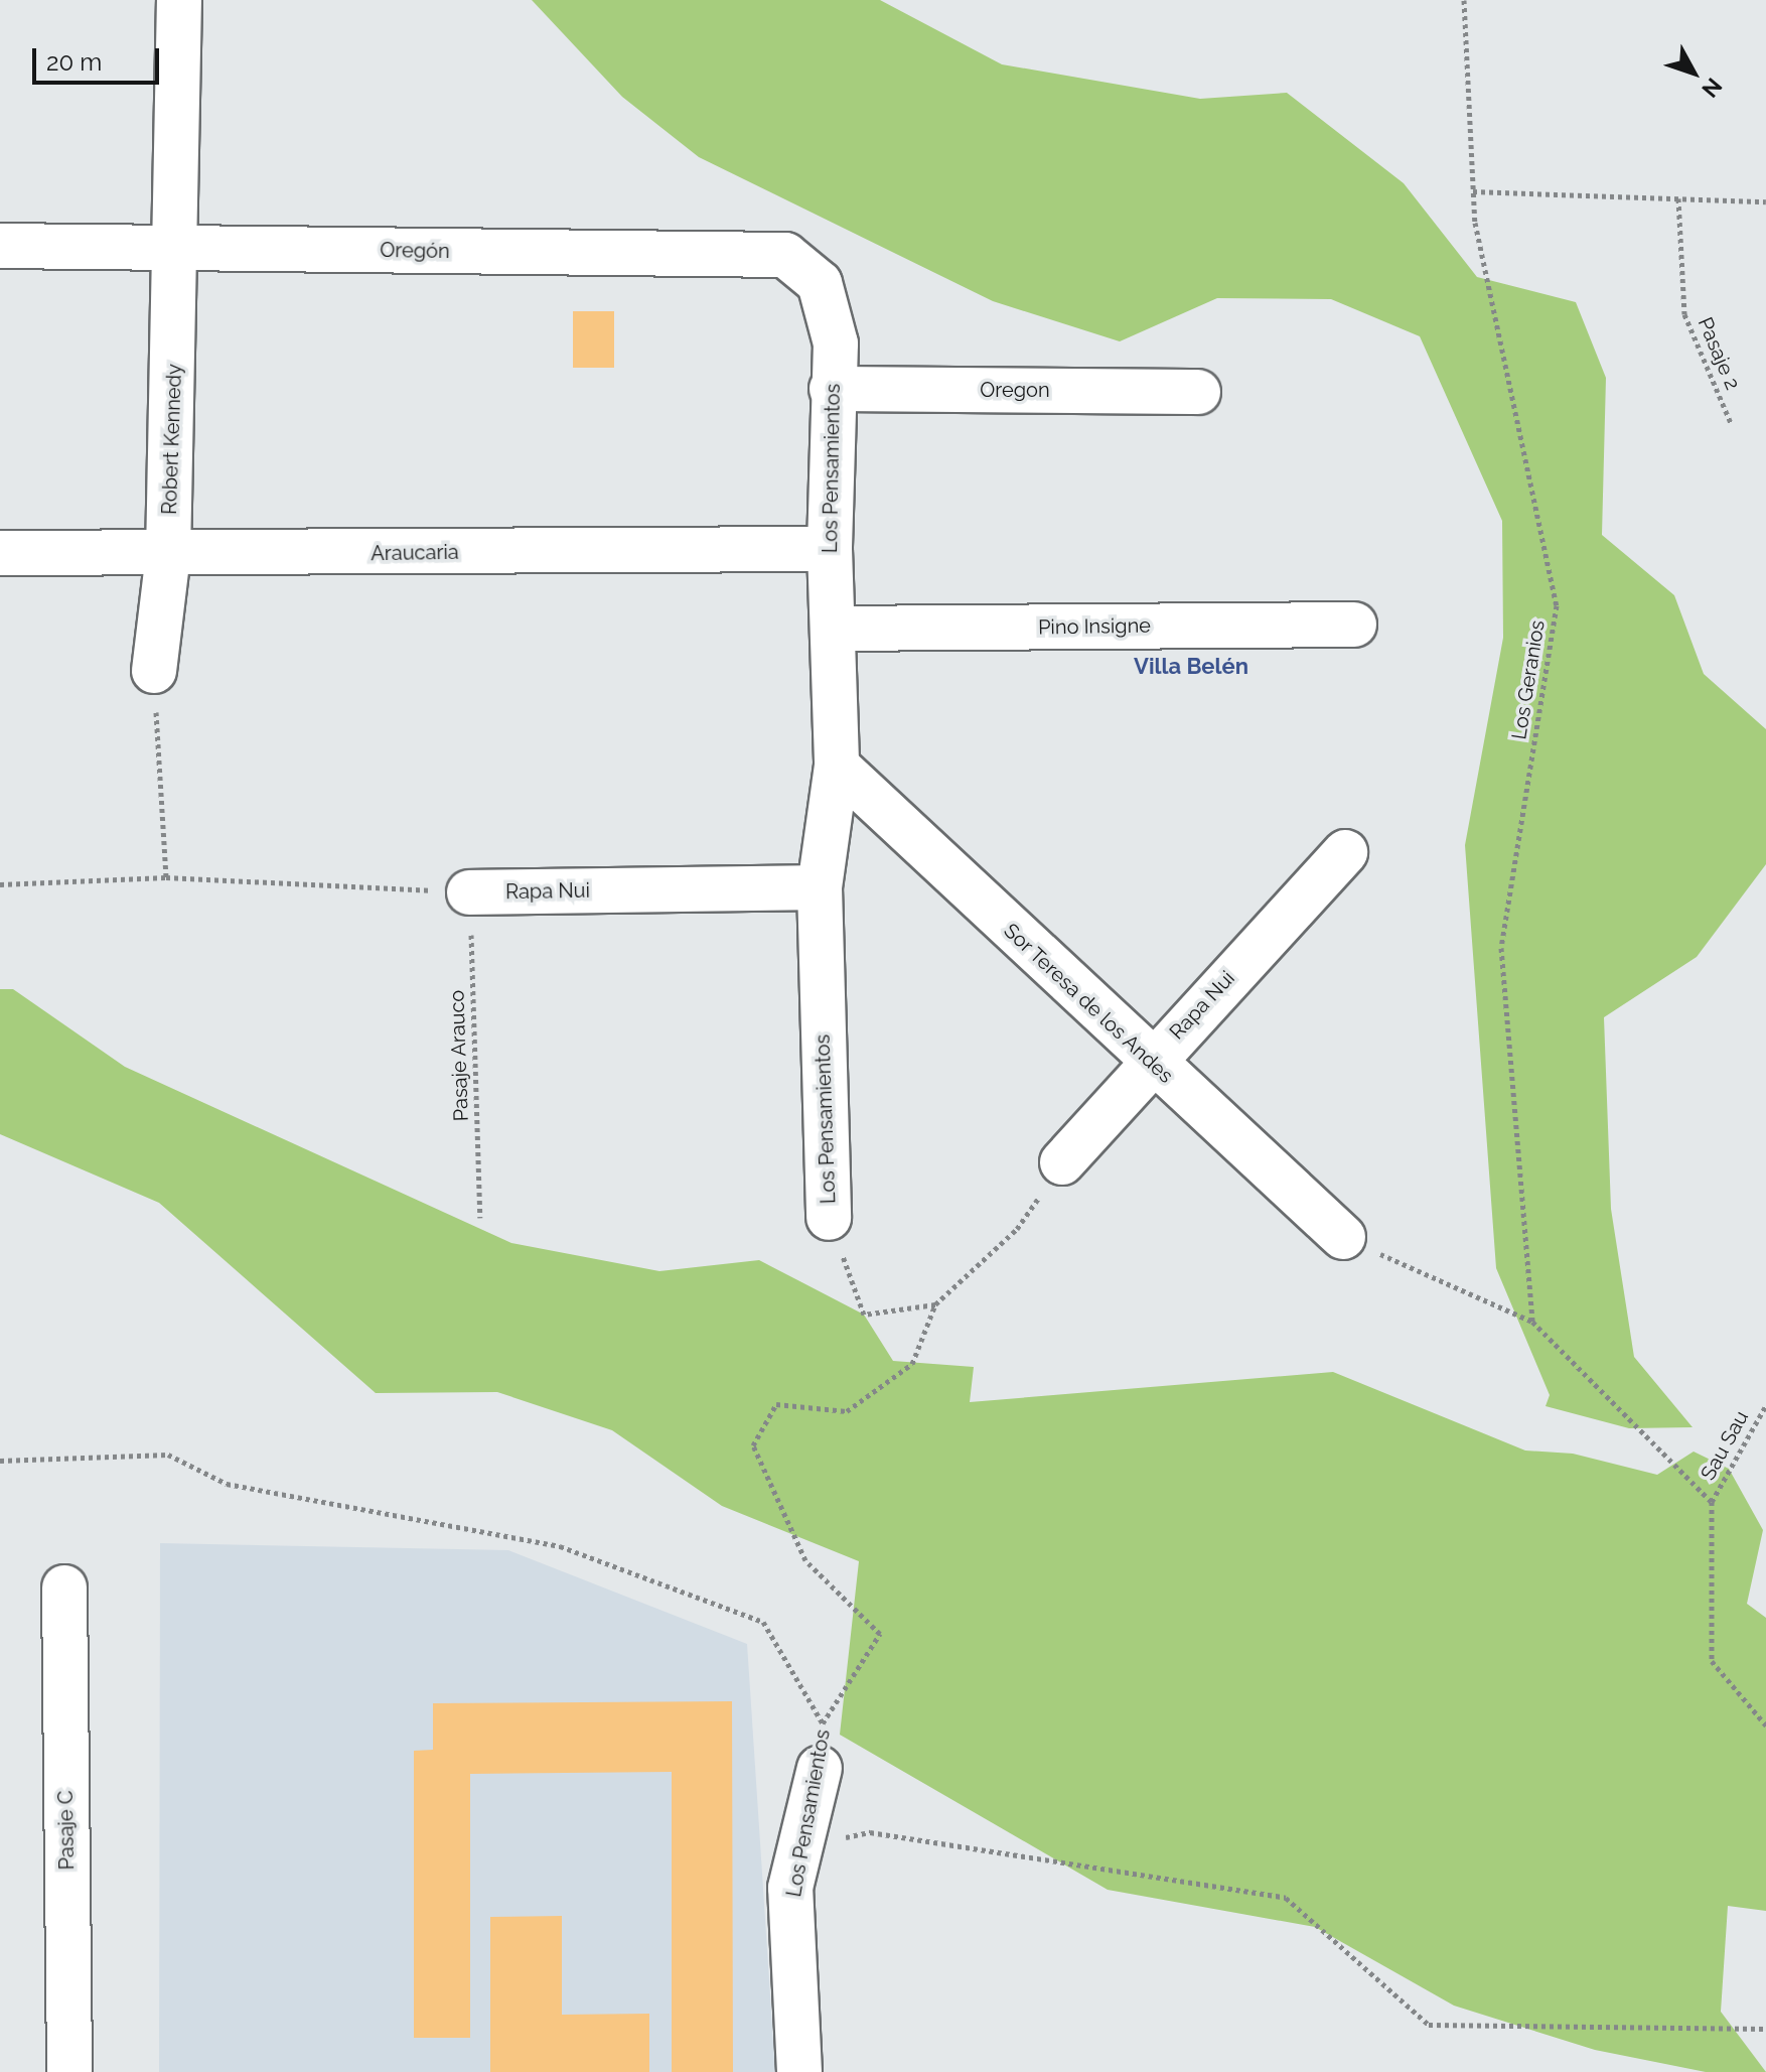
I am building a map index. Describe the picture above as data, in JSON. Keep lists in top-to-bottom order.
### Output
{
  "streets": {
    "street": [
      "Oregón",
      "Oregon",
      "Robert Kennedy",
      "Los Pensamientos",
      "Araucaria",
      "Pino Insigne",
      "Rapa Nui",
      "Sor Teresa de los Andes",
      "Pasaje C"
    ],
    "path": [
      "Pasaje 2",
      "Los Geranios",
      "Pasaje Arauco",
      "Sau Sau"
    ]
  },
  "crossings": [
    ["Oregón", "Robert Kennedy"],
    ["Oregón", "Los Pensamientos"],
    ["Oregon", "Los Pensamientos"],
    ["Robert Kennedy", "Araucaria"],
    ["Los Pensamientos", "Araucaria"],
    ["Los Pensamientos", "Pino Insigne"],
    ["Los Pensamientos", "Rapa Nui"],
    ["Los Pensamientos", "Sor Teresa de los Andes"],
    ["Rapa Nui", "Sor Teresa de los Andes"],
    ["Rapa Nui", "Pasaje Arauco"]
  ],
  "districts": ["Villa Belén"],
  "scale_bar": "20 m",
  "north": "bottom right"
}
